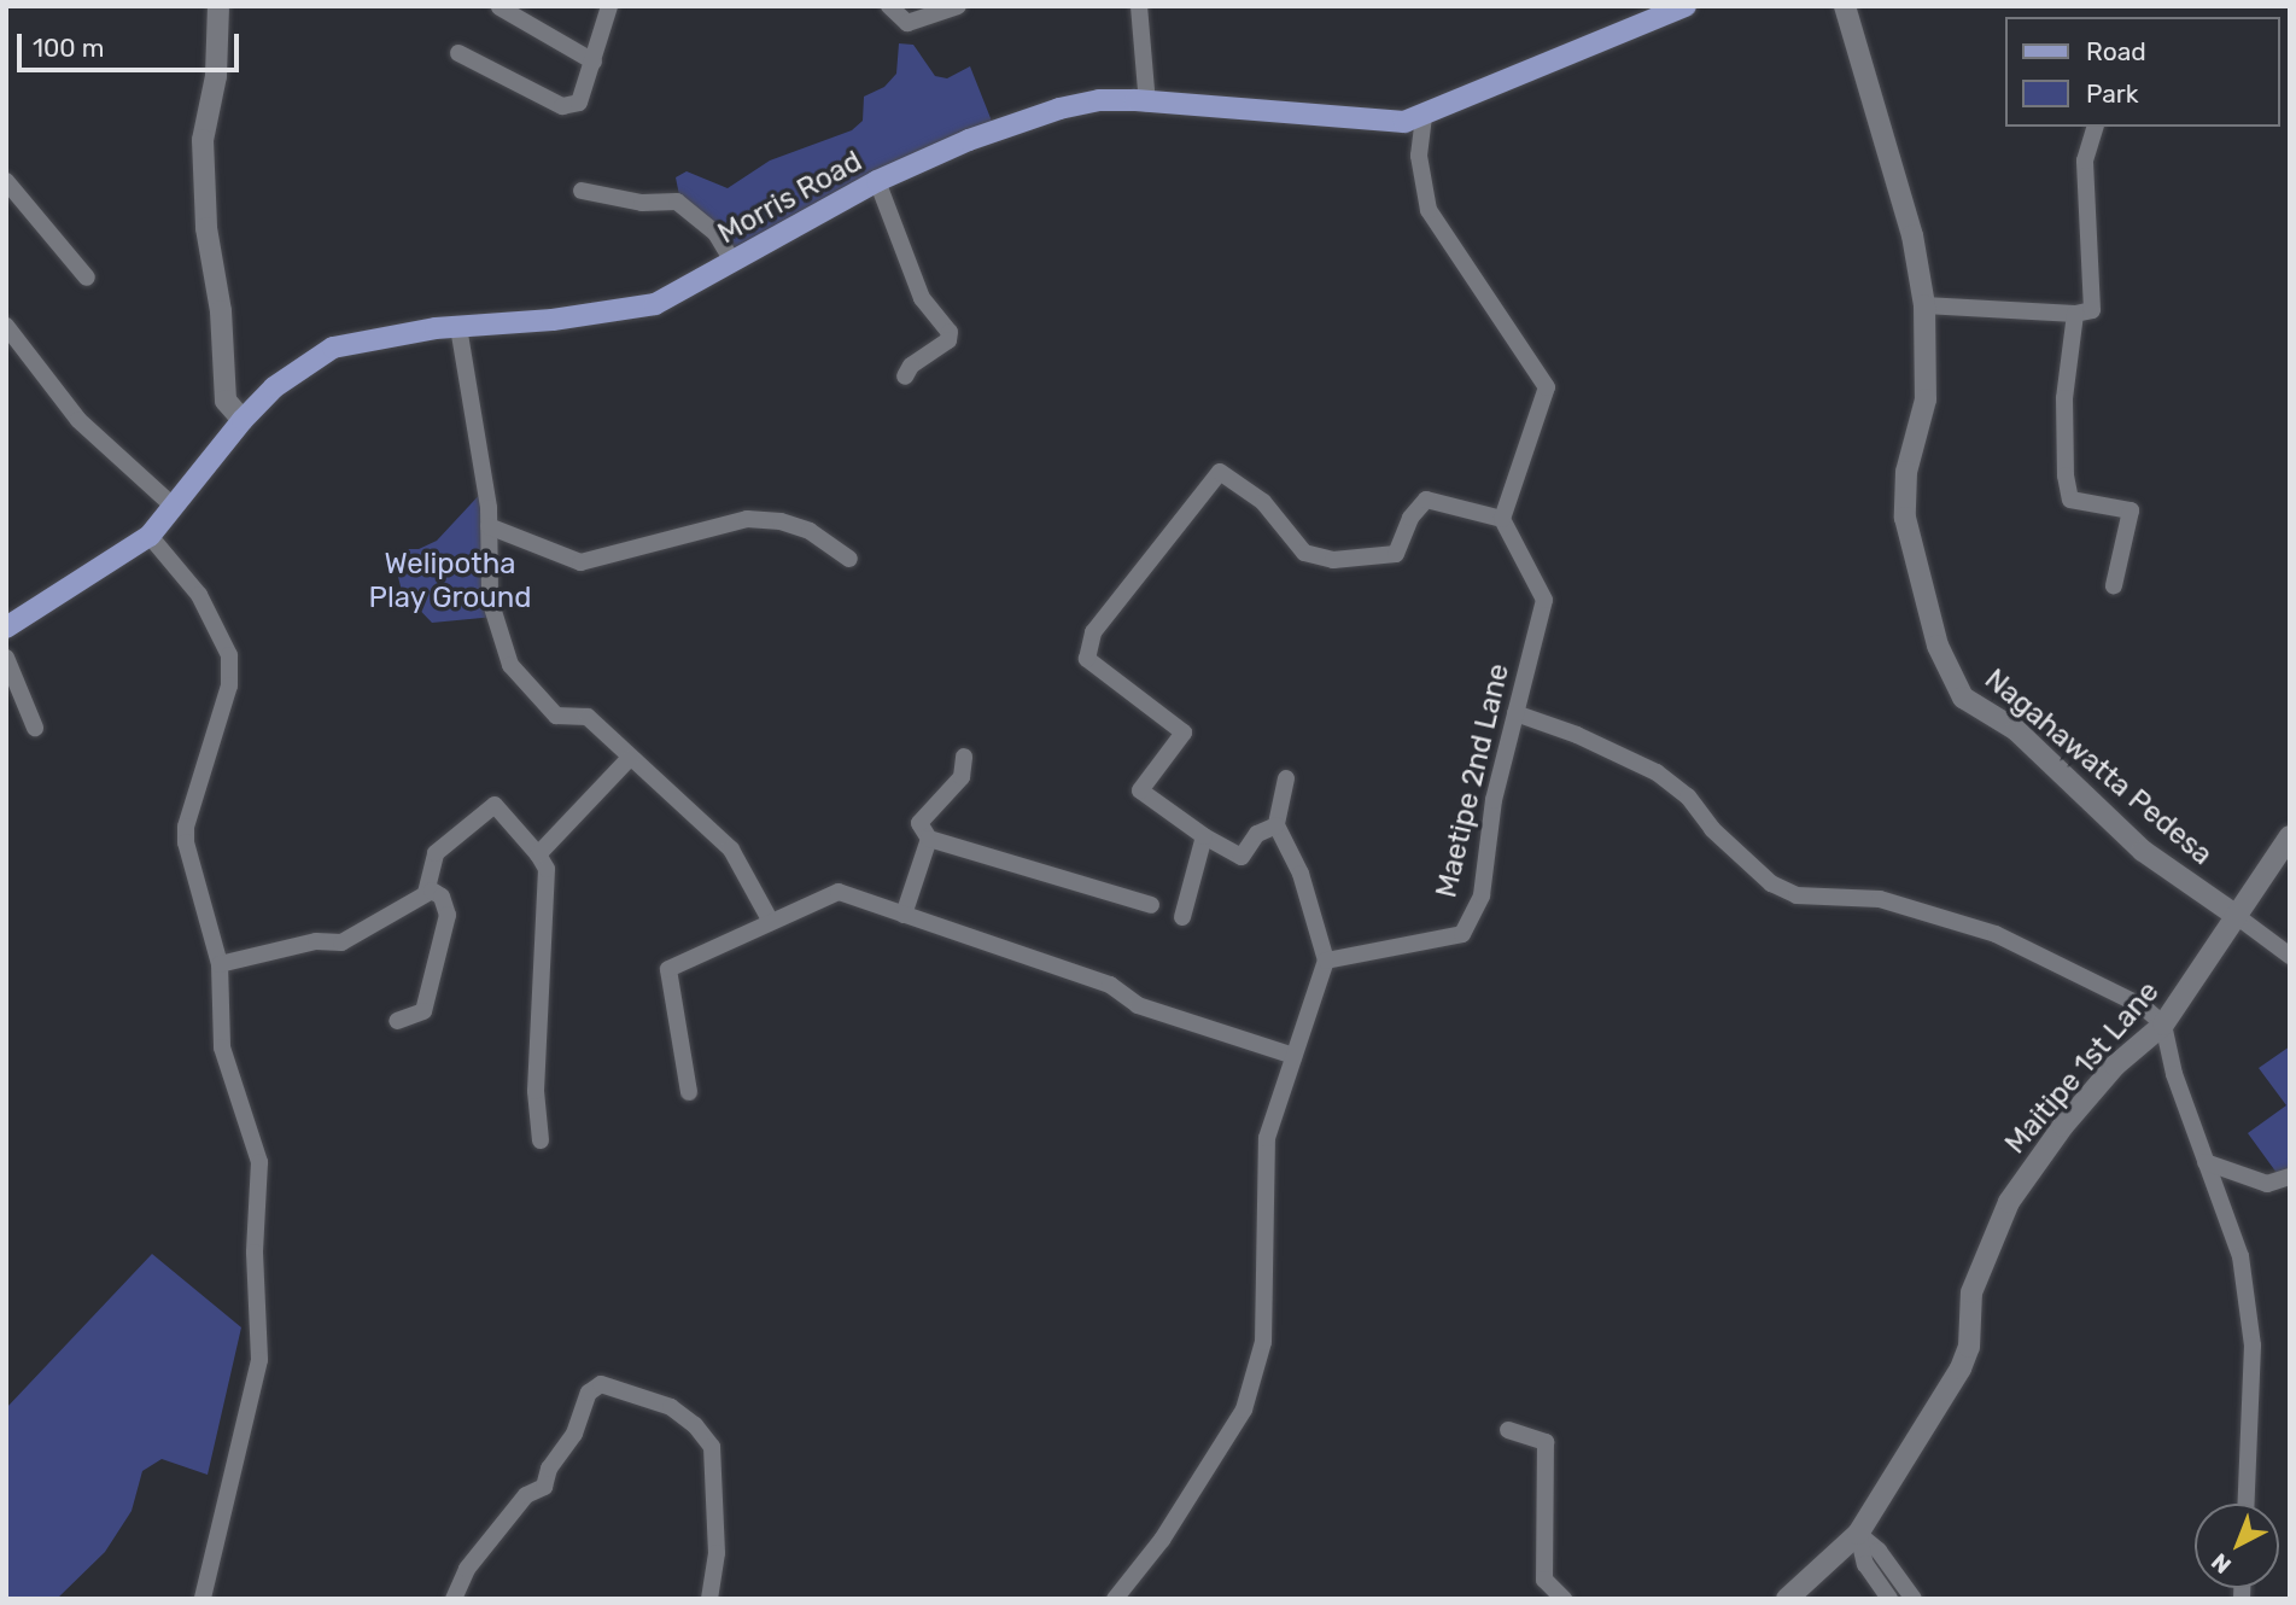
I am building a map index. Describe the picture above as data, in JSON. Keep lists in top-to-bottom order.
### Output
{
  "streets": {
    "main road": ["Morris Road"],
    "street": ["Nagahawatta Pedesa", "Maetipe 2nd Lane", "Maitipe 1st Lane"]
  },
  "crossings": [
    ["Nagahawatta Pedesa", "Maitipe 1st Lane"]
  ],
  "parks": ["Welipotha Play Ground"],
  "legend": ["Road", "Park"],
  "scale_bar": "100 m",
  "north": "bottom left"
}
